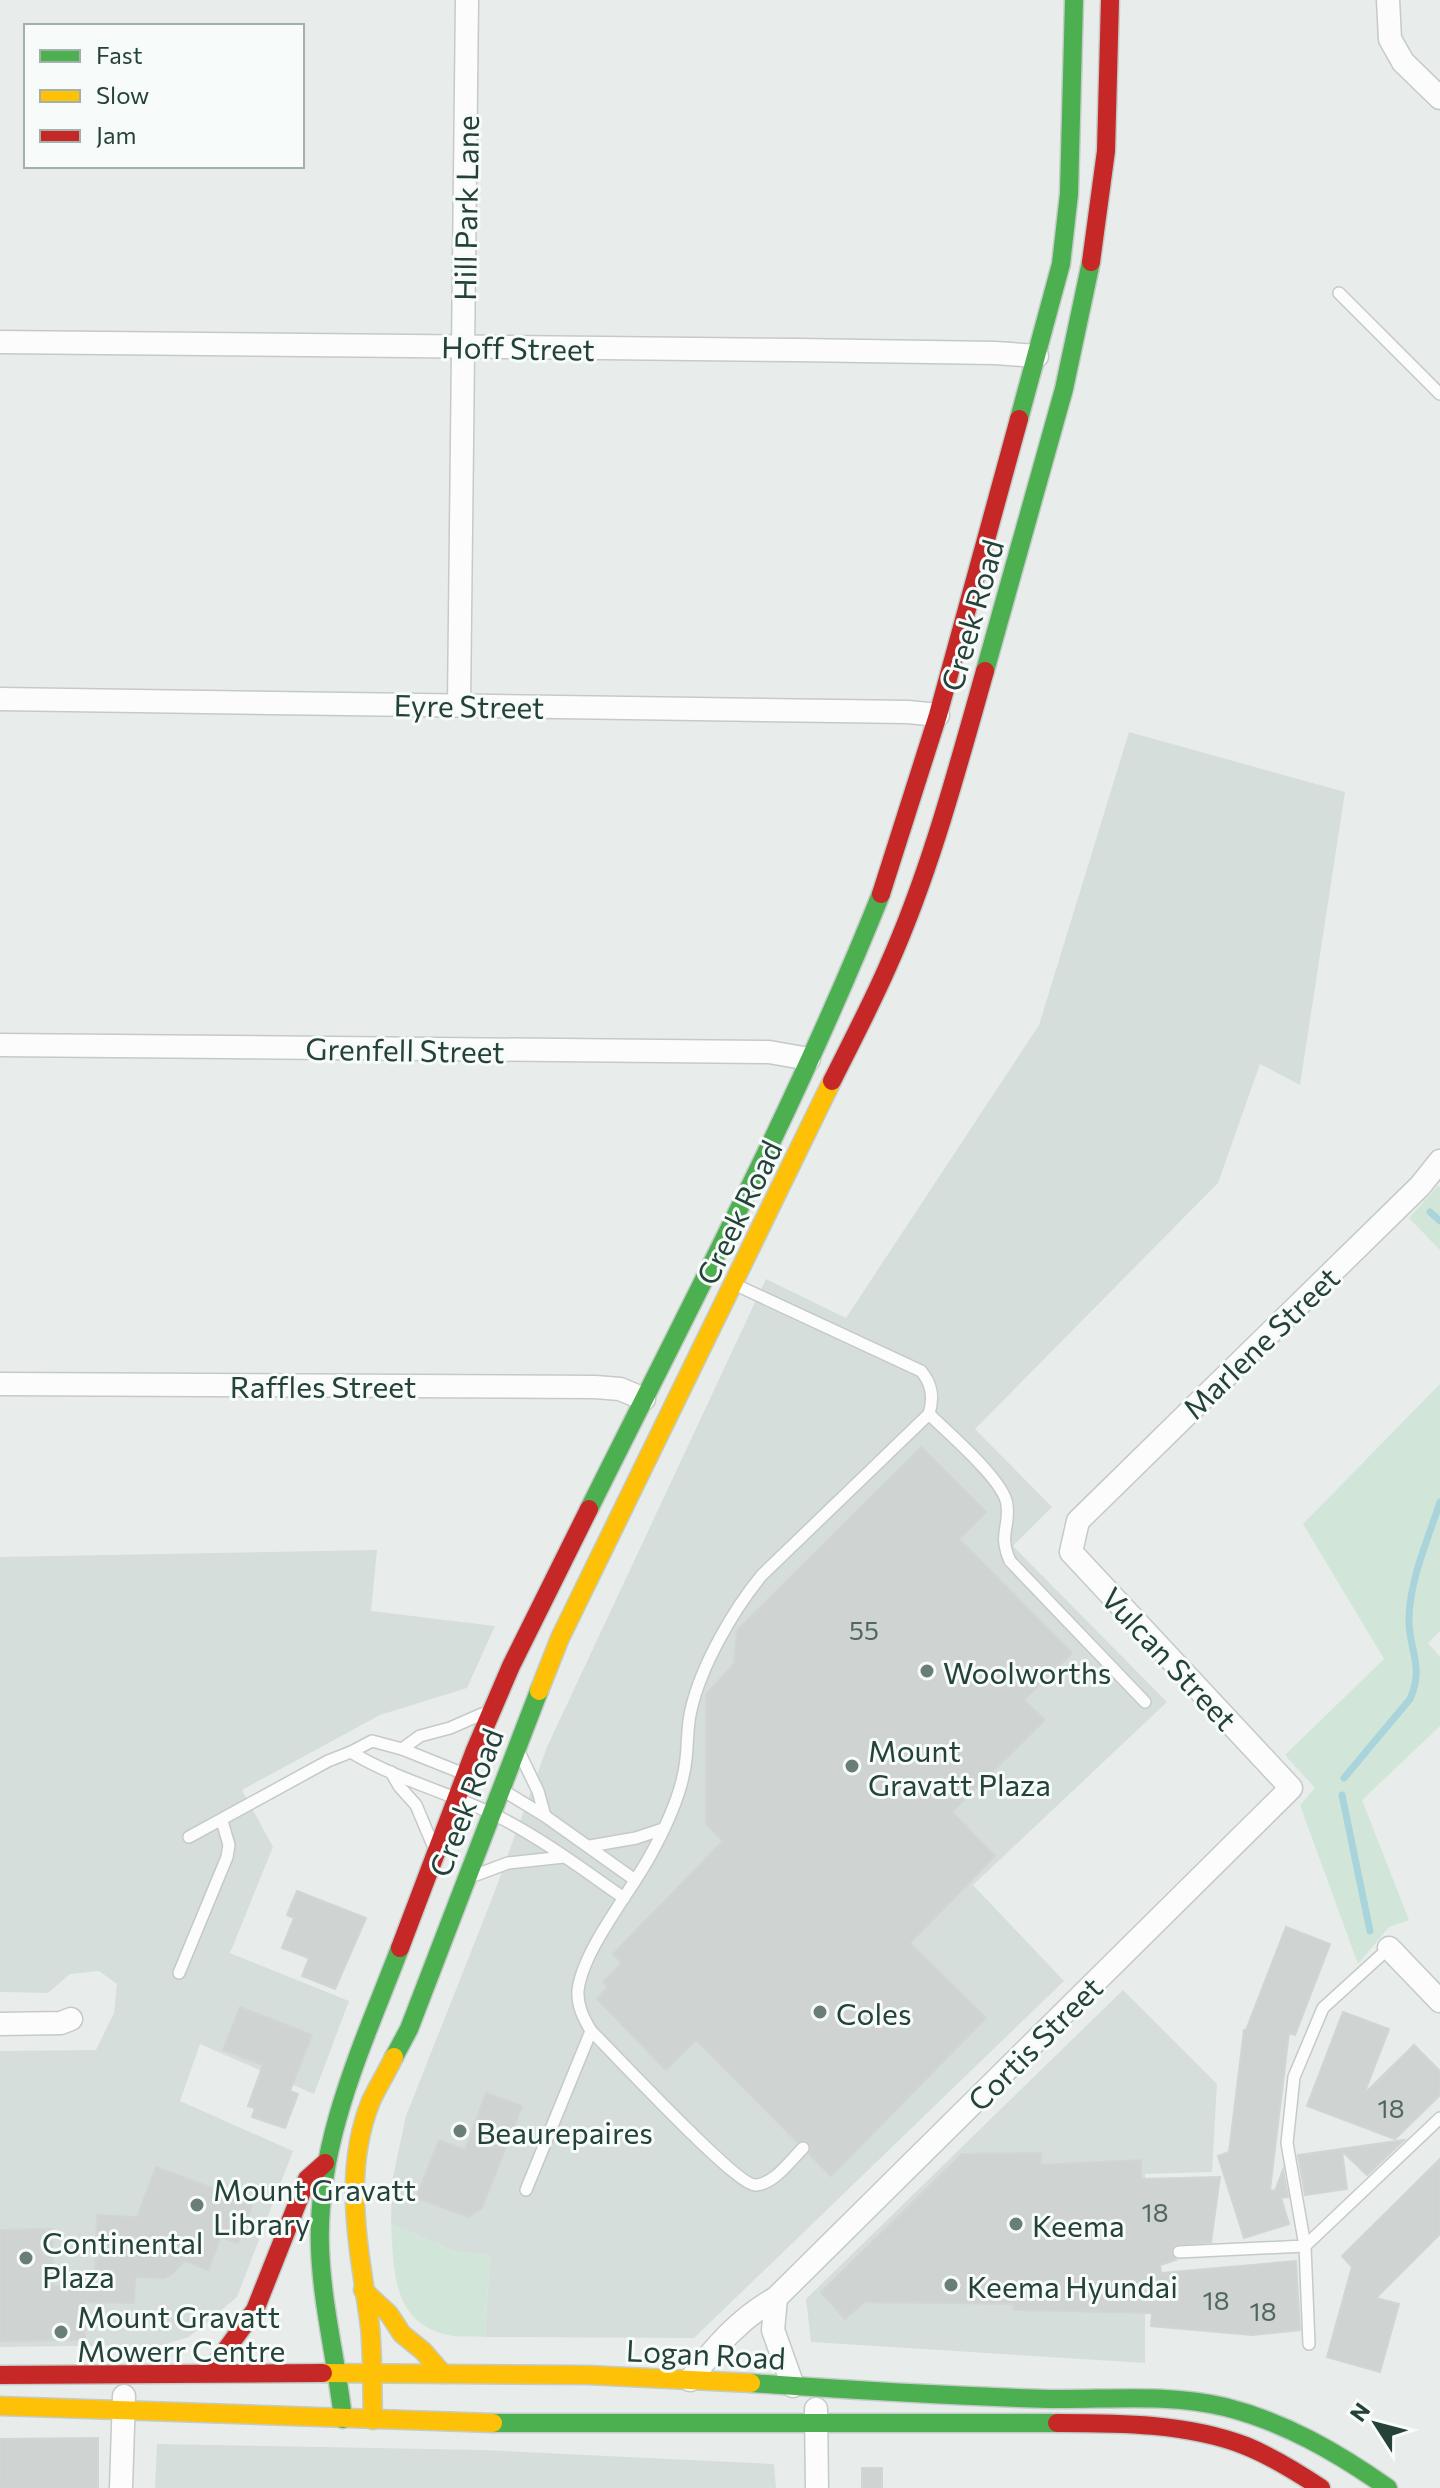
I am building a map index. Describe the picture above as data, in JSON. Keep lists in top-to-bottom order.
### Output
{
  "streets": {
    "main road": ["Creek Road", "Logan Road"],
    "street": [
      "Hill Park Lane",
      "Hoff Street",
      "Eyre Street",
      "Grenfell Street",
      "Marlene Street",
      "Raffles Street",
      "Vulcan Street",
      "Cortis Street"
    ]
  },
  "crossings": [
    ["Hill Park Lane", "Hoff Street"],
    ["Hill Park Lane", "Eyre Street"],
    ["Hoff Street", "Creek Road"],
    ["Creek Road", "Eyre Street"],
    ["Creek Road", "Grenfell Street"],
    ["Creek Road", "Raffles Street"],
    ["Creek Road", "Logan Road"],
    ["Marlene Street", "Vulcan Street"],
    ["Vulcan Street", "Cortis Street"],
    ["Cortis Street", "Logan Road"]
  ],
  "places": [
    "Woolworths",
    "Mount Gravatt Plaza",
    "Coles",
    "Beaurepaires",
    "Mount Gravatt Library",
    "Keema",
    "Continental Plaza",
    "Keema Hyundai",
    "Mount Gravatt Mowerr Centre"
  ],
  "house_numbers": [
    "55",
    "18",
    "18",
    "18",
    "18"
  ],
  "legend": ["Fast", "Slow", "Jam"],
  "north": "top left"
}
